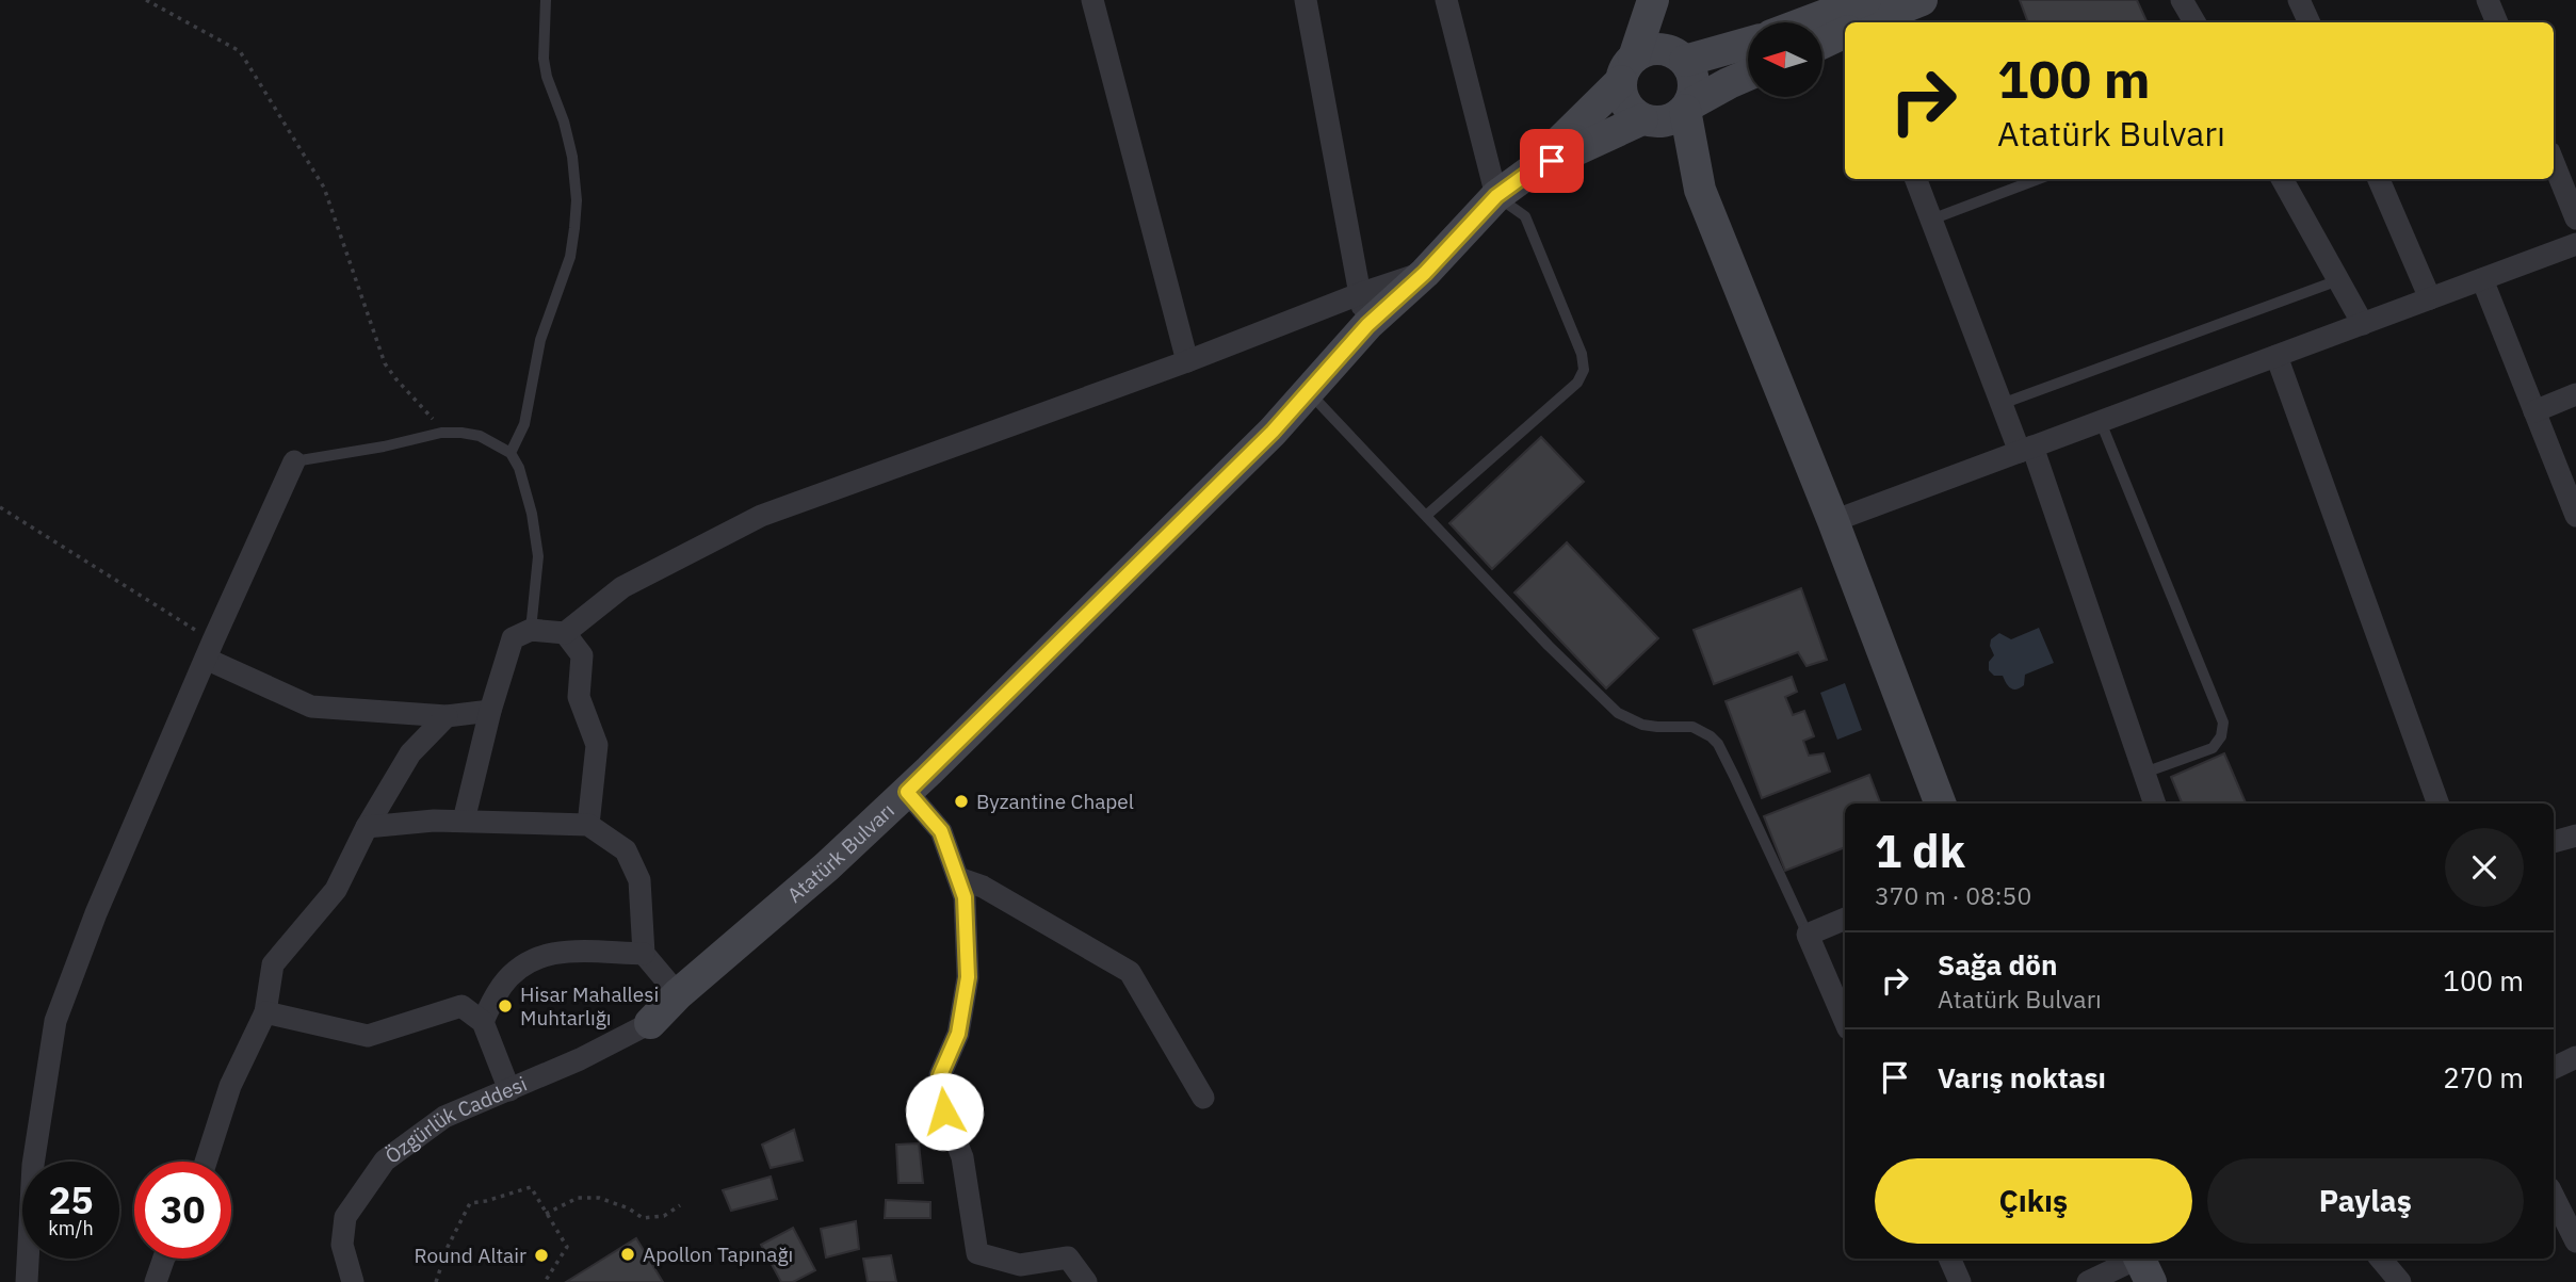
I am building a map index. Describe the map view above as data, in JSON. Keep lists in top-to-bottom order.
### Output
{
  "streets": {
    "main road": ["Atatürk Bulvarı"],
    "street": ["Özgürlük Caddesi"]
  },
  "crossings": [
    ["Atatürk Bulvarı", "Özgürlük Caddesi"]
  ],
  "places": [
    "Byzantine Chapel",
    "Hisar Mahallesi Muhtarlığı",
    "Apollon Tapınağı",
    "Round Altair"
  ],
  "north": "left",
  "page": {
    "turn": ["100 m", "Atatürk Bulvarı"],
    "heading": ["1 dk", "370 m · 08:50"],
    "list": [
      {
        "name": "Sağa dön",
        "note": "Atatürk Bulvarı",
        "value": "100 m"
      },
      {
        "name": "Varış noktası",
        "value": "270 m"
      }
    ],
    "buttons": ["Çıkış", "Paylaş"],
    "speed": "25 km/h",
    "limit": "30"
  }
}
